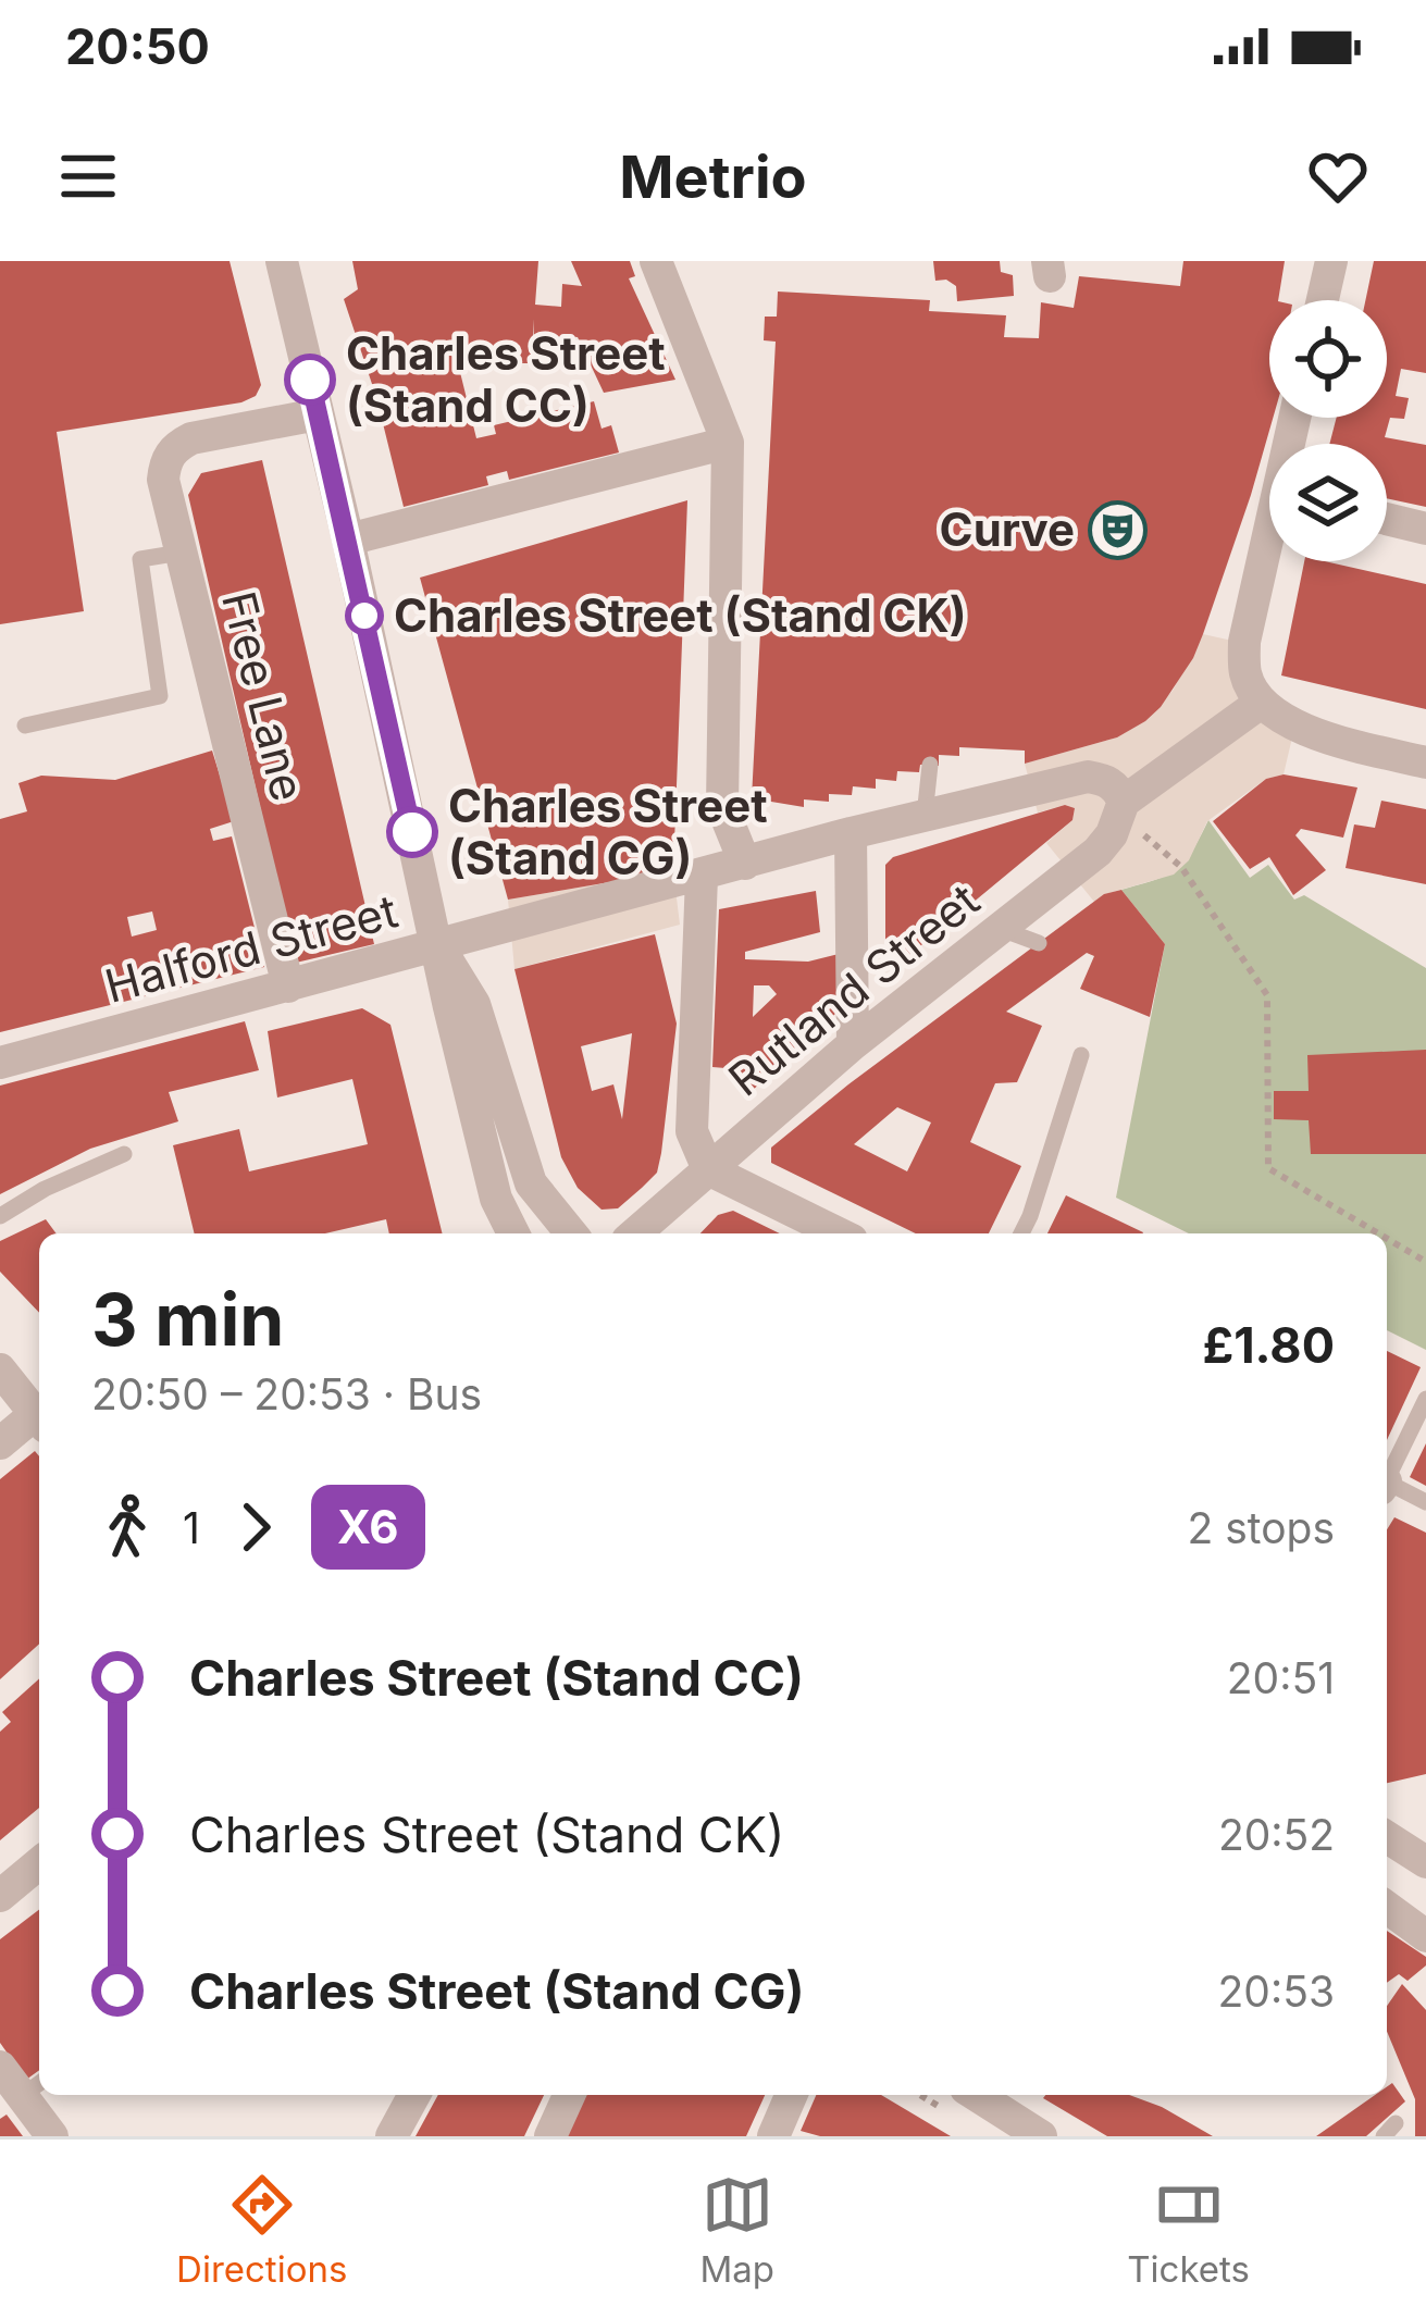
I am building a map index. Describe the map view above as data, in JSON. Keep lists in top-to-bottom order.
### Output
{
  "streets": {
    "street": ["Free Lane", "Halford Street", "Rutland Street"]
  },
  "crossings": [
    ["Free Lane", "Halford Street"],
    ["Halford Street", "Rutland Street"]
  ],
  "places": {
    "other": ["Charles Street (Stand CC)", "Charles Street (Stand CK)", "Charles Street (Stand CG)"],
    "theatre": ["Curve"]
  },
  "lines": ["bus line X6"],
  "page": {
    "status": "20:50",
    "header": "Metrio",
    "heading": ["3 min", "20:50 – 20:53 · Bus", "£1.80"],
    "legs": ["1", "X6", "2 stops"],
    "list": [
      {
        "name": "Charles Street (Stand CC)",
        "value": "20:51"
      },
      {
        "name": "Charles Street (Stand CK)",
        "value": "20:52"
      },
      {
        "name": "Charles Street (Stand CG)",
        "value": "20:53"
      }
    ],
    "tabs": ["Directions", "Map", "Tickets"]
  }
}
